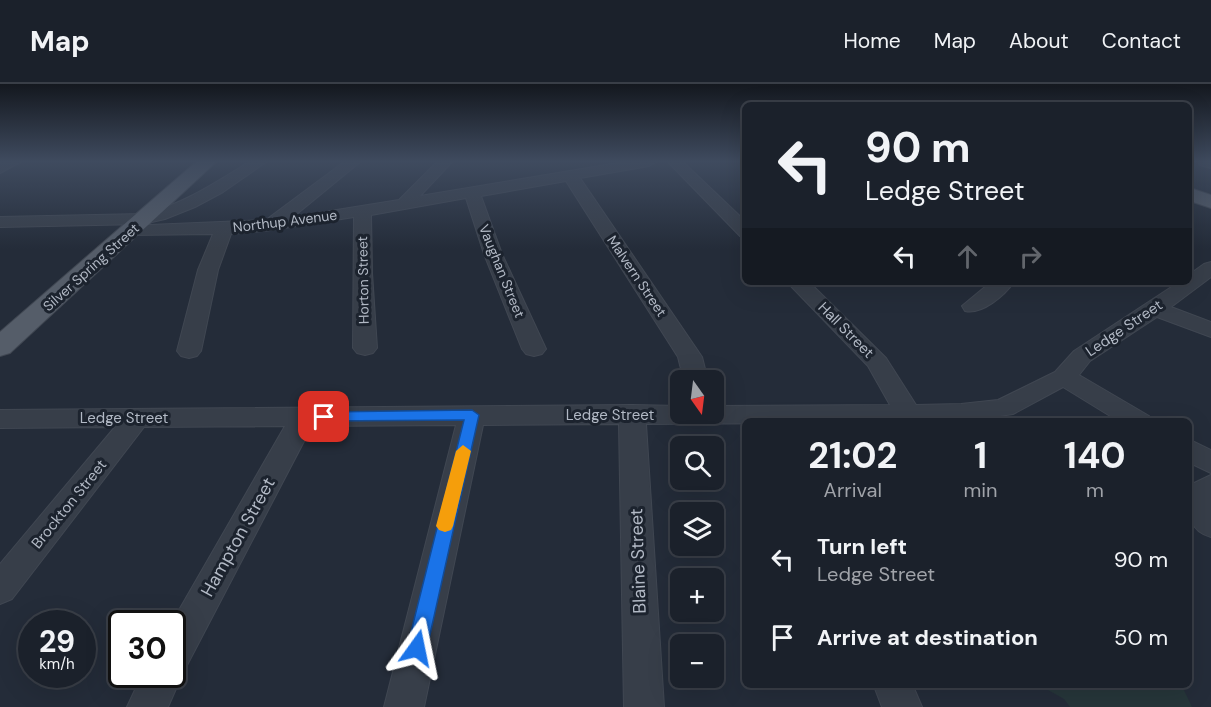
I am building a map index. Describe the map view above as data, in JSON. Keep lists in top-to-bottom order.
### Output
{
  "streets": {
    "main road": ["Silver Spring Street"],
    "street": [
      "Northup Avenue",
      "Vaughan Street",
      "Malvern Street",
      "Horton Street",
      "Ledge Street",
      "Hall Street",
      "Brockton Street",
      "Hampton Street",
      "Blaine Street"
    ]
  },
  "crossings": [
    ["Northup Avenue", "Silver Spring Street"],
    ["Northup Avenue", "Vaughan Street"],
    ["Northup Avenue", "Horton Street"],
    ["Ledge Street", "Hall Street"],
    ["Ledge Street", "Brockton Street"],
    ["Ledge Street", "Hampton Street"],
    ["Ledge Street", "Blaine Street"]
  ],
  "north": "bottom",
  "page": {
    "header": "Map",
    "nav": [
      "Home",
      "Map",
      "About",
      "Contact"
    ],
    "turn": ["90 m", "Ledge Street"],
    "map_buttons": ["+", "−"],
    "eta": [
      "21:02",
      "Arrival",
      "1",
      "min",
      "140",
      "m"
    ],
    "list": [
      {
        "name": "Turn left",
        "note": "Ledge Street",
        "value": "90 m"
      },
      {
        "name": "Arrive at destination",
        "value": "50 m"
      }
    ],
    "speed": "29 km/h",
    "limit": "30"
  }
}
